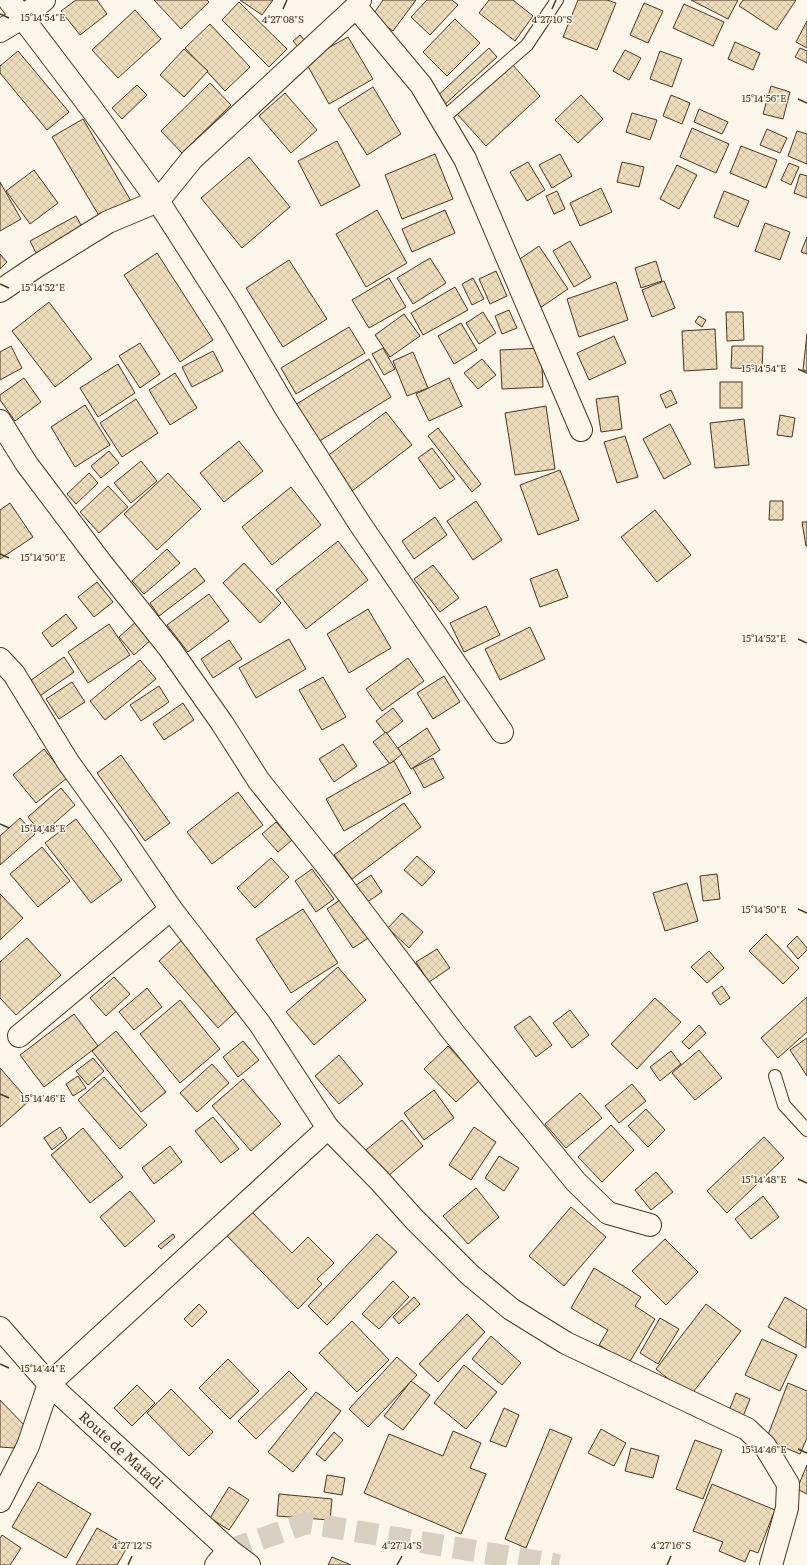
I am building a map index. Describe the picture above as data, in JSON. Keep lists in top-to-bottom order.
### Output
{
  "streets": {
    "main road": ["Route de Matadi"]
  },
  "coordinates": [
    "15°14'54\"E",
    "4°27'08\"S",
    "4°27'10\"S",
    "15°14'56\"E",
    "15°14'52\"E",
    "15°14'50\"E",
    "15°14'48\"E",
    "15°14'46\"E",
    "15°14'44\"E",
    "4°27'12\"S",
    "4°27'14\"S",
    "4°27'16\"S"
  ]
}
